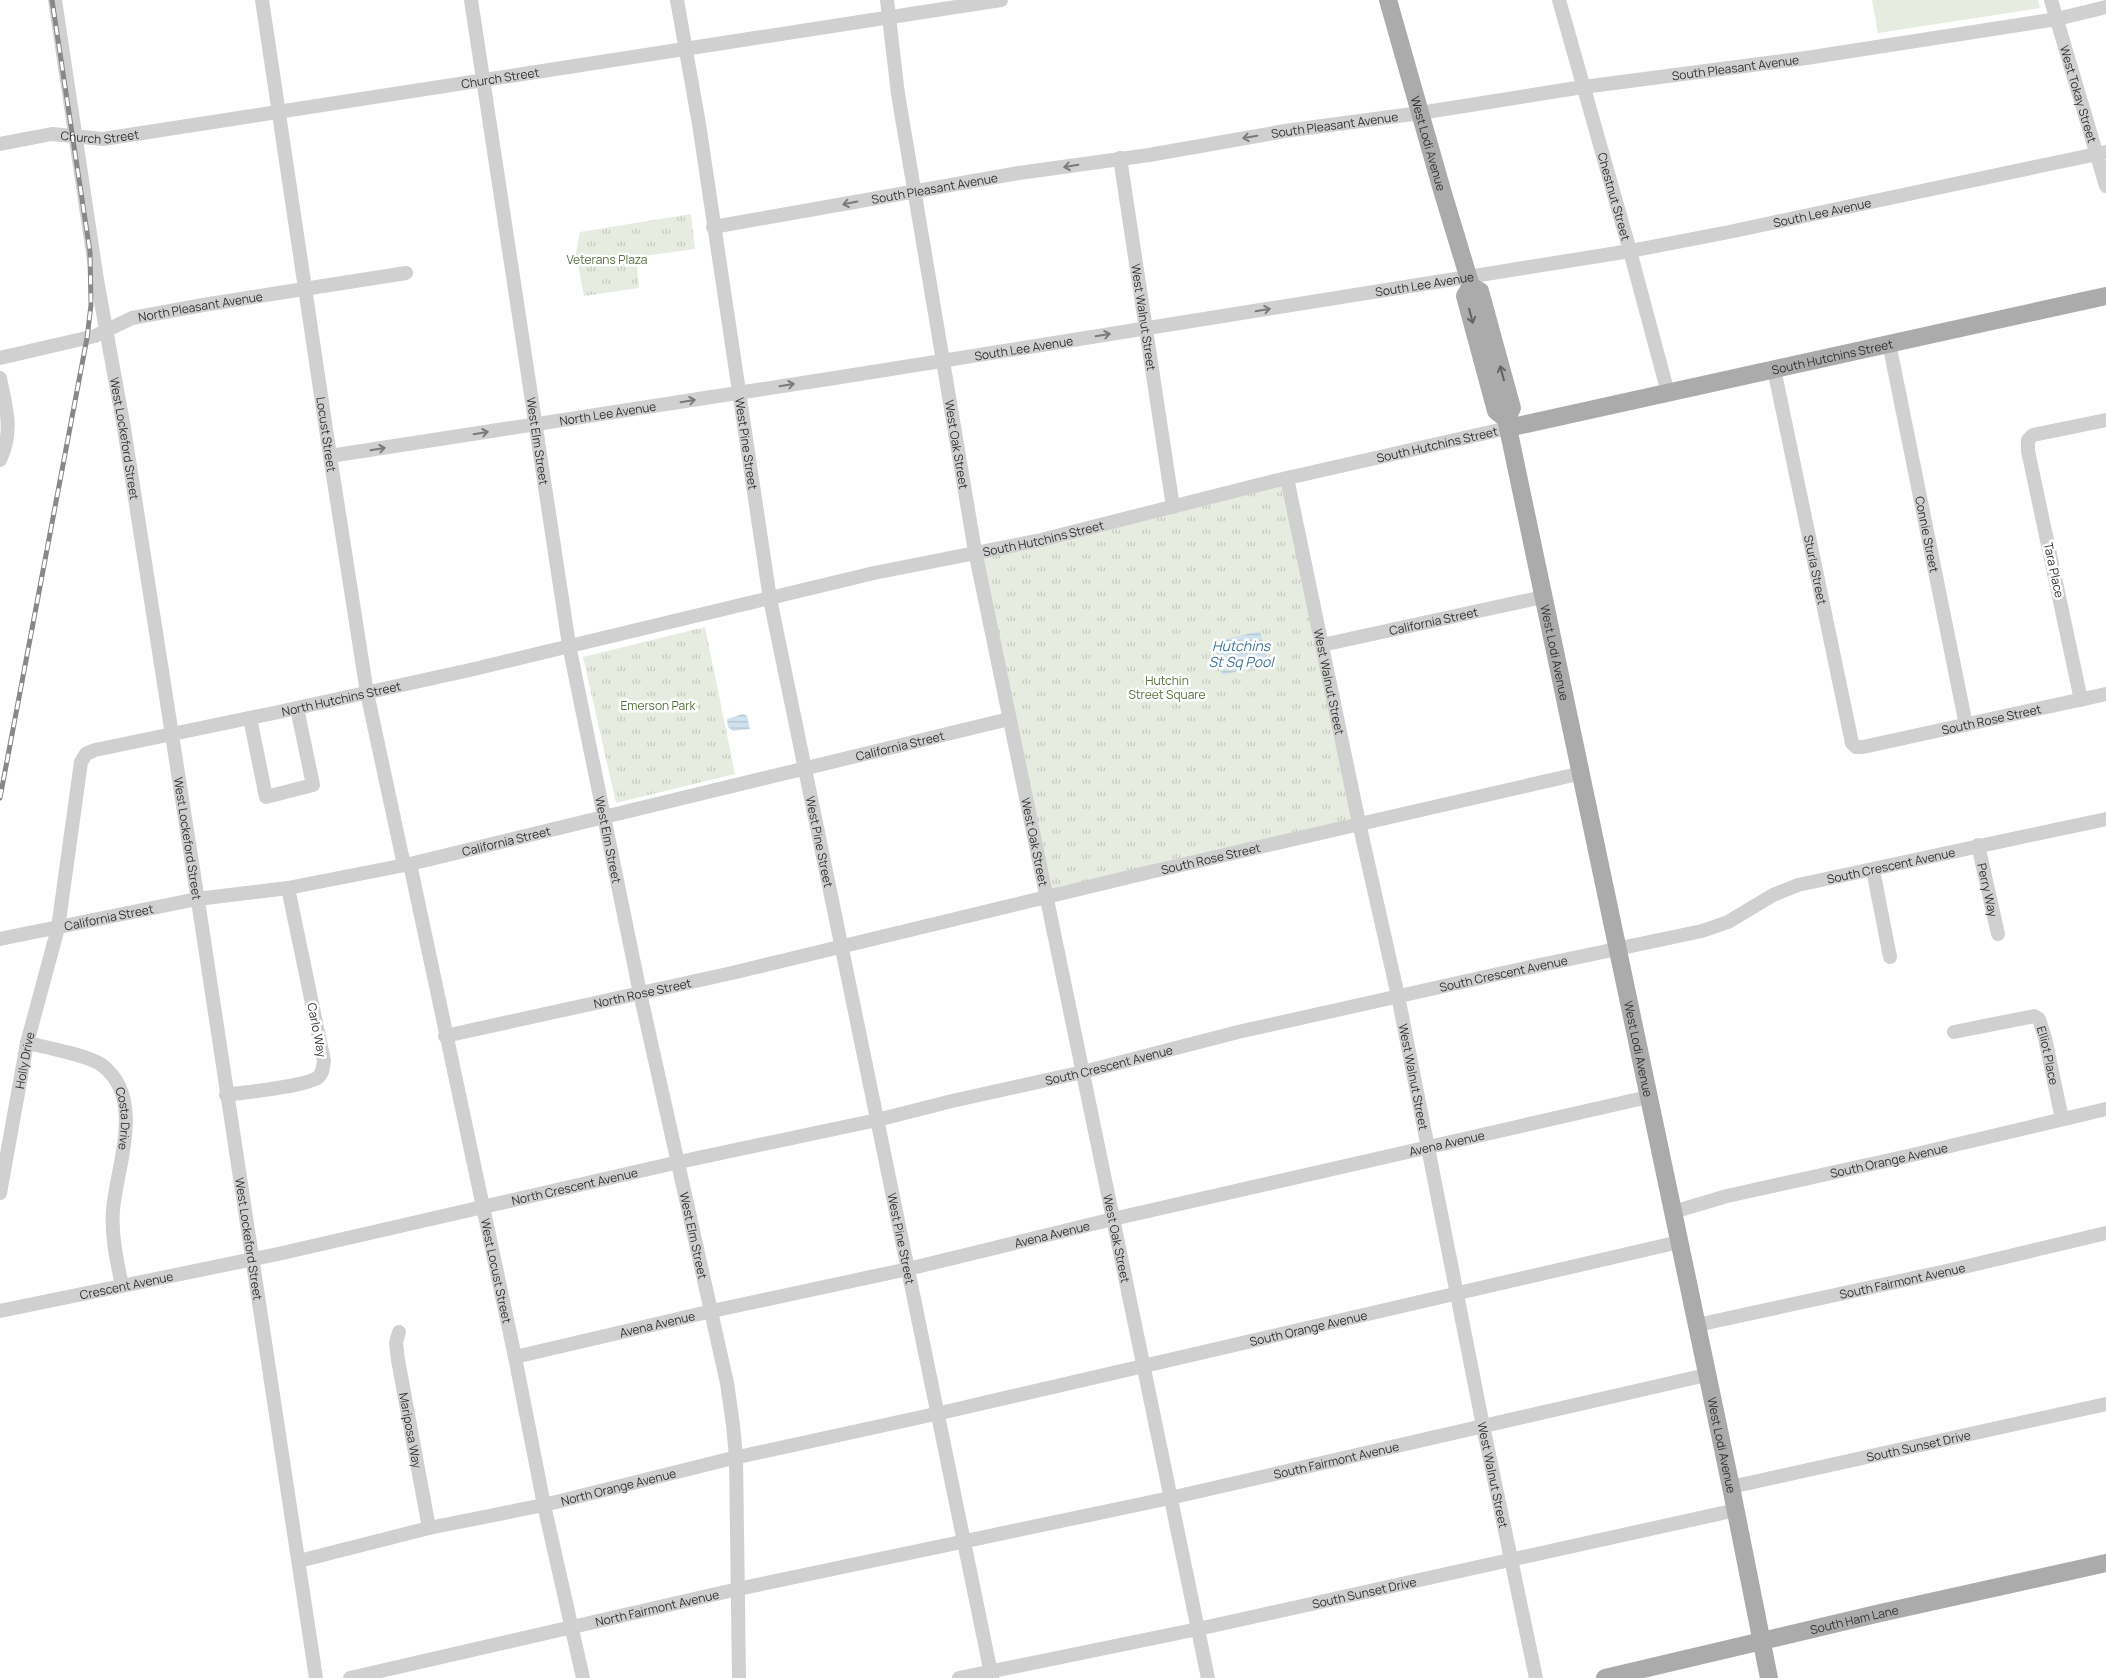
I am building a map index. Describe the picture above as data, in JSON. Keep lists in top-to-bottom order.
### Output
{
  "streets": {
    "main road": ["West Lodi Avenue", "South Hutchins Street", "South Ham Lane"],
    "street": [
      "South Pleasant Avenue",
      "Church Street",
      "West Tokay Street",
      "Chestnut Street",
      "South Lee Avenue",
      "North Pleasant Avenue",
      "West Walnut Street",
      "North Lee Avenue",
      "Locust Street",
      "West Lockeford Street",
      "West Elm Street",
      "West Pine Street",
      "West Oak Street",
      "Connie Street",
      "Sturla Street",
      "Tara Place",
      "California Street",
      "North Hutchins Street",
      "South Rose Street",
      "South Crescent Avenue",
      "Perry Way",
      "North Rose Street",
      "Carlo Way",
      "Elliot Place",
      "Holly Drive",
      "Costa Drive",
      "Avena Avenue",
      "South Orange Avenue",
      "North Crescent Avenue",
      "West Locust Street",
      "South Fairmont Avenue",
      "Crescent Avenue",
      "Mariposa Way",
      "South Sunset Drive",
      "North Orange Avenue",
      "North Fairmont Avenue"
    ]
  },
  "crossings": [
    ["South Pleasant Avenue", "West Tokay Street"],
    ["South Pleasant Avenue", "West Lodi Avenue"],
    ["South Pleasant Avenue", "Chestnut Street"],
    ["South Pleasant Avenue", "West Walnut Street"],
    ["South Pleasant Avenue", "West Pine Street"],
    ["South Pleasant Avenue", "West Oak Street"],
    ["Church Street", "Locust Street"],
    ["Church Street", "West Lockeford Street"],
    ["Church Street", "West Elm Street"],
    ["Church Street", "West Pine Street"],
    ["Church Street", "West Oak Street"],
    ["West Tokay Street", "South Lee Avenue"],
    ["West Lodi Avenue", "South Lee Avenue"],
    ["West Lodi Avenue", "South Hutchins Street"],
    ["West Lodi Avenue", "California Street"],
    ["West Lodi Avenue", "South Rose Street"],
    ["West Lodi Avenue", "South Crescent Avenue"],
    ["West Lodi Avenue", "Avena Avenue"],
    ["West Lodi Avenue", "South Orange Avenue"],
    ["West Lodi Avenue", "South Fairmont Avenue"],
    ["West Lodi Avenue", "South Sunset Drive"],
    ["West Lodi Avenue", "South Ham Lane"],
    ["Chestnut Street", "South Lee Avenue"],
    ["Chestnut Street", "South Hutchins Street"],
    ["South Lee Avenue", "West Walnut Street"],
    ["South Lee Avenue", "North Lee Avenue"],
    ["South Lee Avenue", "West Pine Street"],
    ["South Lee Avenue", "West Oak Street"],
    ["North Pleasant Avenue", "Locust Street"],
    ["North Pleasant Avenue", "West Lockeford Street"],
    ["West Walnut Street", "South Hutchins Street"],
    ["West Walnut Street", "California Street"],
    ["West Walnut Street", "South Rose Street"],
    ["West Walnut Street", "South Crescent Avenue"],
    ["West Walnut Street", "Avena Avenue"],
    ["West Walnut Street", "South Orange Avenue"],
    ["West Walnut Street", "South Fairmont Avenue"],
    ["West Walnut Street", "South Sunset Drive"],
    ["South Hutchins Street", "West Pine Street"],
    ["South Hutchins Street", "West Oak Street"],
    ["South Hutchins Street", "Connie Street"],
    ["South Hutchins Street", "Sturla Street"],
    ["South Hutchins Street", "North Hutchins Street"],
    ["North Lee Avenue", "Locust Street"],
    ["North Lee Avenue", "West Elm Street"],
    ["North Lee Avenue", "West Pine Street"],
    ["Locust Street", "California Street"],
    ["Locust Street", "North Hutchins Street"],
    ["Locust Street", "West Locust Street"],
    ["West Lockeford Street", "California Street"],
    ["West Lockeford Street", "North Hutchins Street"],
    ["West Lockeford Street", "Carlo Way"],
    ["West Lockeford Street", "North Crescent Avenue"],
    ["West Lockeford Street", "Crescent Avenue"],
    ["West Lockeford Street", "North Orange Avenue"],
    ["West Elm Street", "California Street"],
    ["West Elm Street", "North Hutchins Street"],
    ["West Elm Street", "North Rose Street"],
    ["West Elm Street", "Avena Avenue"],
    ["West Elm Street", "North Crescent Avenue"],
    ["West Elm Street", "North Orange Avenue"],
    ["West Elm Street", "North Fairmont Avenue"],
    ["West Pine Street", "California Street"],
    ["West Pine Street", "North Hutchins Street"],
    ["West Pine Street", "South Rose Street"],
    ["West Pine Street", "North Rose Street"],
    ["West Pine Street", "Avena Avenue"],
    ["West Pine Street", "South Orange Avenue"],
    ["West Pine Street", "North Crescent Avenue"],
    ["West Pine Street", "South Fairmont Avenue"],
    ["West Pine Street", "South Sunset Drive"],
    ["West Pine Street", "North Orange Avenue"],
    ["West Pine Street", "North Fairmont Avenue"],
    ["West Oak Street", "California Street"],
    ["West Oak Street", "South Rose Street"],
    ["West Oak Street", "South Crescent Avenue"],
    ["West Oak Street", "Avena Avenue"],
    ["West Oak Street", "South Orange Avenue"],
    ["West Oak Street", "South Fairmont Avenue"],
    ["West Oak Street", "South Sunset Drive"],
    ["Connie Street", "South Rose Street"],
    ["Sturla Street", "South Rose Street"],
    ["Tara Place", "South Rose Street"],
    ["California Street", "North Hutchins Street"],
    ["California Street", "Carlo Way"],
    ["California Street", "Holly Drive"],
    ["California Street", "West Locust Street"],
    ["North Hutchins Street", "Holly Drive"],
    ["South Rose Street", "North Rose Street"],
    ["South Crescent Avenue", "Perry Way"],
    ["South Crescent Avenue", "North Crescent Avenue"],
    ["North Rose Street", "West Locust Street"],
    ["Elliot Place", "South Orange Avenue"],
    ["Holly Drive", "Costa Drive"],
    ["Costa Drive", "Crescent Avenue"],
    ["Avena Avenue", "West Locust Street"],
    ["South Orange Avenue", "North Orange Avenue"],
    ["North Crescent Avenue", "West Locust Street"],
    ["North Crescent Avenue", "Crescent Avenue"],
    ["West Locust Street", "North Orange Avenue"],
    ["West Locust Street", "North Fairmont Avenue"],
    ["South Fairmont Avenue", "North Fairmont Avenue"],
    ["Mariposa Way", "North Orange Avenue"]
  ],
  "one_way": ["South Pleasant Avenue", "South Lee Avenue", "North Lee Avenue"],
  "water": ["Hutchins St Sq Pool"],
  "parks": ["Veterans Plaza", "Hutchin Street Square", "Emerson Park"]
}
